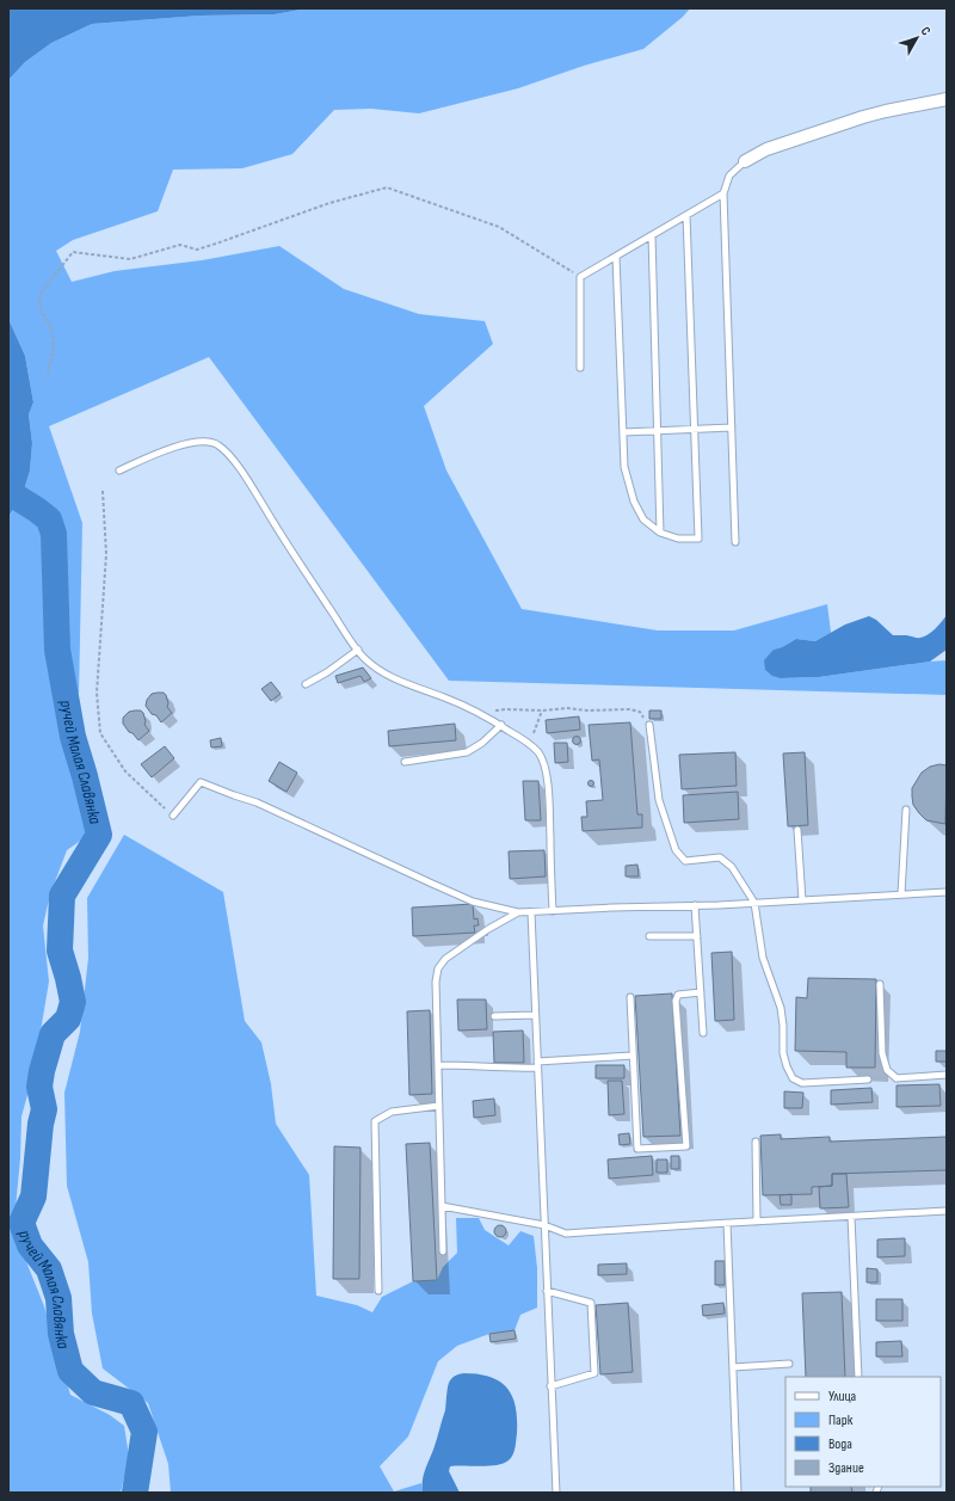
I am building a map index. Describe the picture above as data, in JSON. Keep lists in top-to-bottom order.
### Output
{
  "water": ["ручей Малая Славянка"],
  "legend": [
    "Улица",
    "Парк",
    "Вода",
    "Здание"
  ],
  "north": "top right"
}
